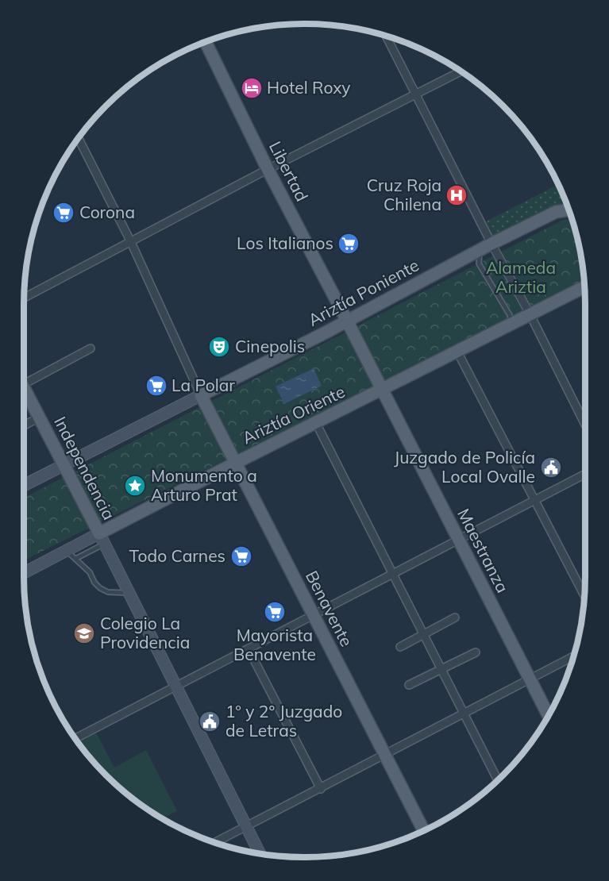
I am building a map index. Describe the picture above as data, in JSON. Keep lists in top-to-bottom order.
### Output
{
  "streets": {
    "main road": [
      "Libertad",
      "Ariztía Poniente",
      "Ariztía Oriente",
      "Independencia",
      "Maestranza",
      "Benavente"
    ]
  },
  "crossings": [
    ["Libertad", "Ariztía Poniente"],
    ["Libertad", "Maestranza"],
    ["Ariztía Poniente", "Independencia"],
    ["Ariztía Poniente", "Maestranza"],
    ["Ariztía Poniente", "Benavente"],
    ["Ariztía Oriente", "Independencia"],
    ["Ariztía Oriente", "Maestranza"],
    ["Ariztía Oriente", "Benavente"]
  ],
  "parks": ["Alameda Ariztia"],
  "places": {
    "hotel": ["Hotel Roxy"],
    "hospital": ["Cruz Roja Chilena"],
    "supermarket": [
      "Corona",
      "Los Italianos",
      "La Polar",
      "Todo Carnes",
      "Mayorista Benavente"
    ],
    "theatre": ["Cinepolis"],
    "public building": ["Juzgado de Policía Local Ovalle", "1º y 2° Juzgado de Letras"],
    "place": ["Monumento a Arturo Prat"],
    "school or university": ["Colegio La Providencia"]
  }
}
